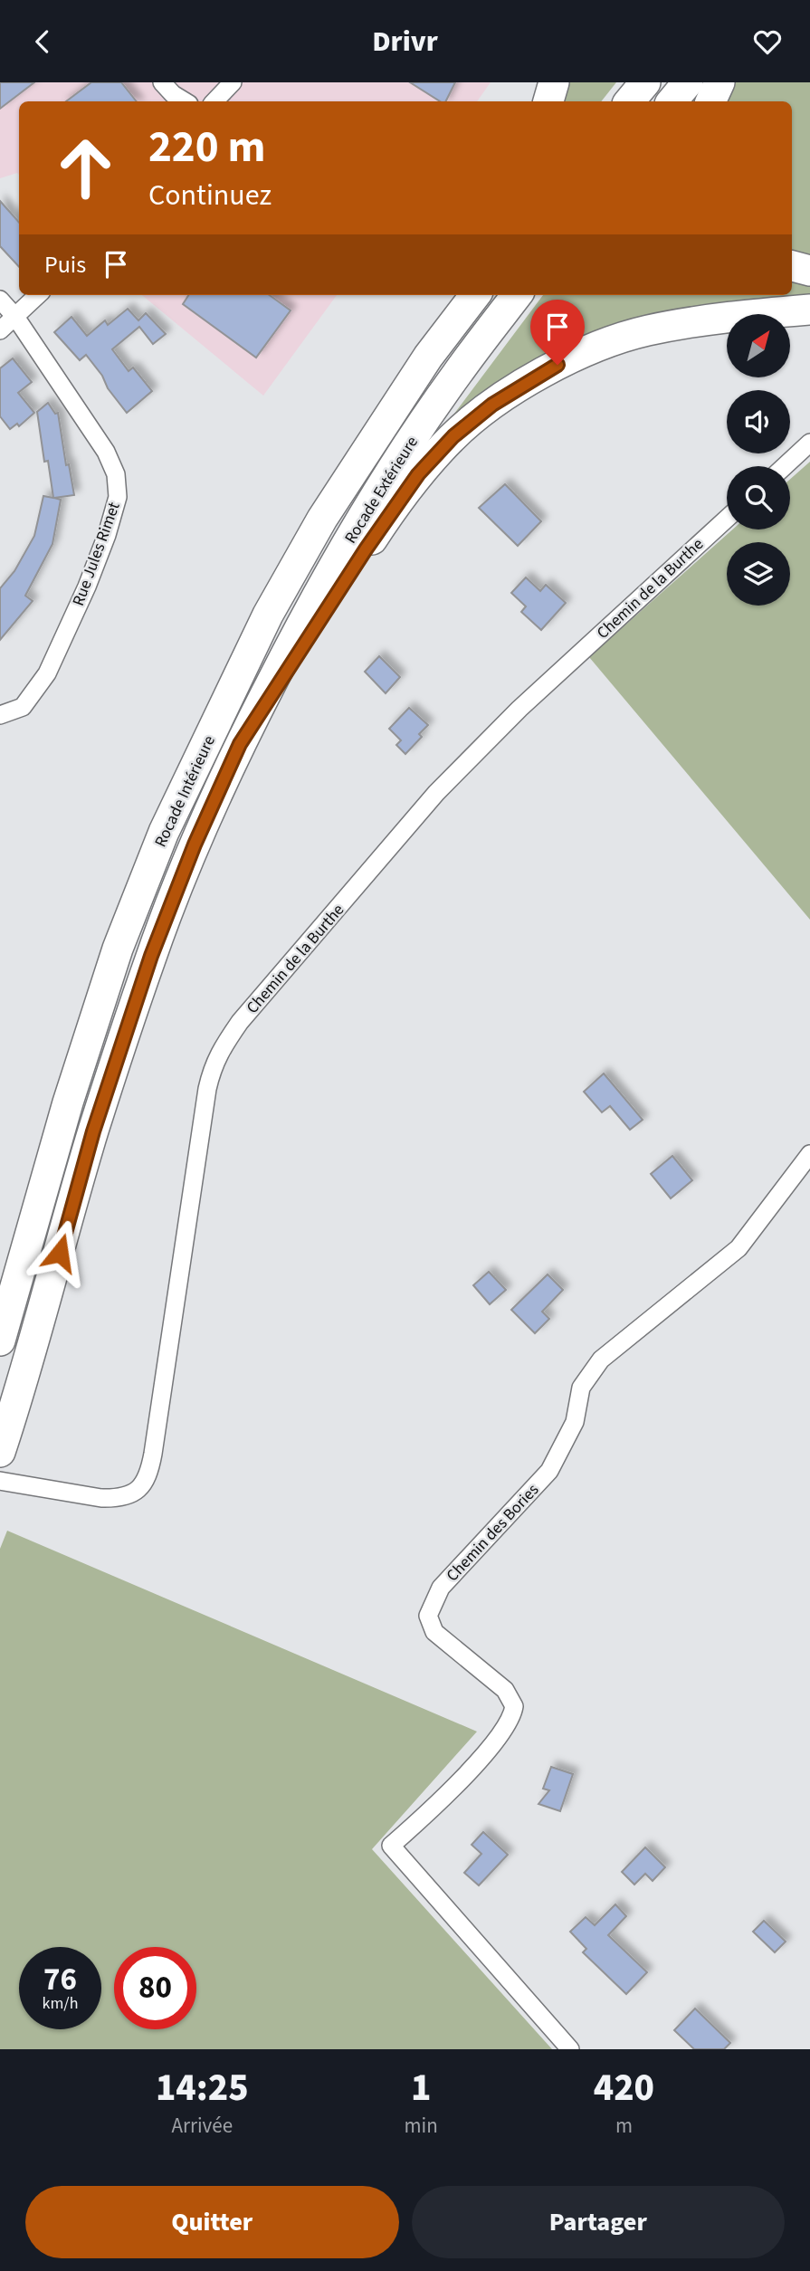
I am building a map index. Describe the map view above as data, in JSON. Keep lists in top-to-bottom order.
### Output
{
  "streets": {
    "highway": ["Rocade Extérieure", "Rocade Intérieure"],
    "street": ["Rue Jules Rimet", "Chemin de la Burthe", "Chemin des Bories"]
  },
  "north": "top right",
  "page": {
    "header": "Drivr",
    "turn": ["220 m", "Continuez"],
    "then": "Puis",
    "speed": "76 km/h",
    "limit": "80",
    "eta": [
      "14:25",
      "Arrivée",
      "1",
      "min",
      "420",
      "m"
    ],
    "buttons": ["Quitter", "Partager"]
  }
}
